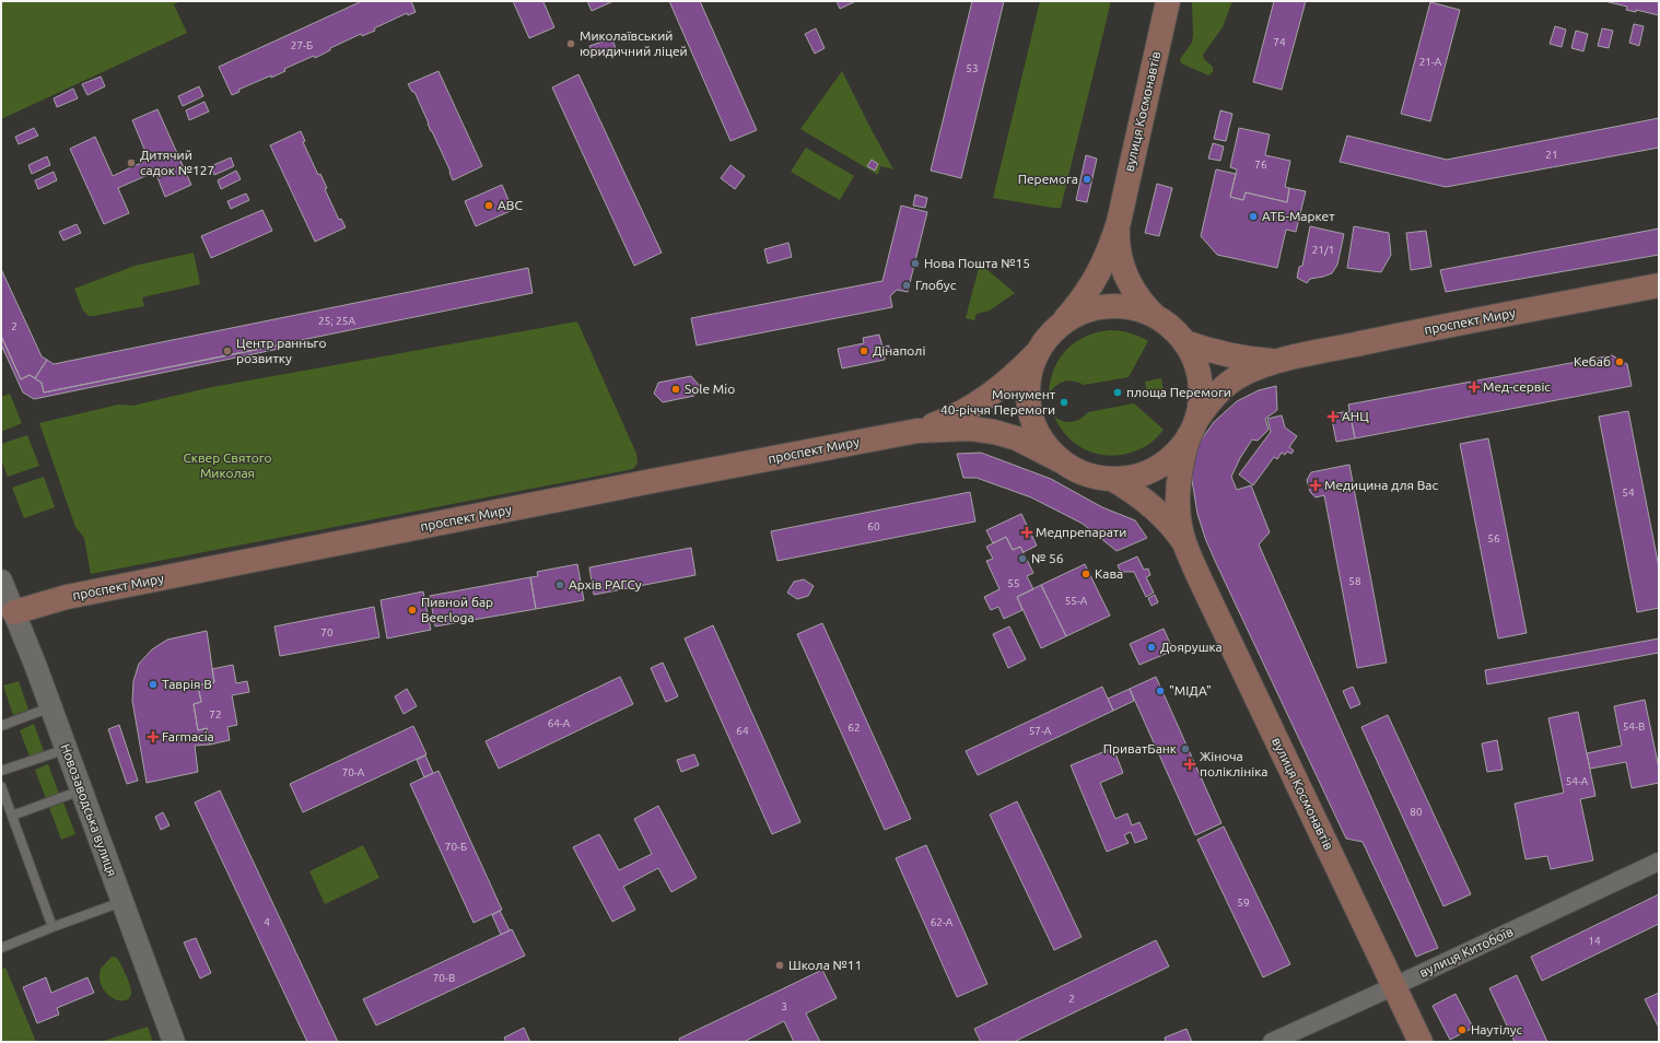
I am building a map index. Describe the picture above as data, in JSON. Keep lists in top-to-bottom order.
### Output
{
  "streets": {
    "main road": ["вулиця Космонавтів", "проспект Миру"],
    "street": ["Новозаводська вулиця", "вулиця Китобоїв"]
  },
  "crossings": [
    ["вулиця Космонавтів", "проспект Миру"],
    ["вулиця Космонавтів", "вулиця Китобоїв"],
    ["проспект Миру", "Новозаводська вулиця"]
  ],
  "parks": ["Сквер Святого Миколая"],
  "places": {
    "other": [
      "Миколаївський юридичний ліцей",
      "Дитячий садок №127",
      "Перемога",
      "ABC",
      "АТБ-Маркет",
      "Нова Пошта №15",
      "Глобус",
      "Центр ранньго розвитку",
      "Дінаполі",
      "Кебаб",
      "Sole Mio",
      "площа Перемоги",
      "Монумент 40-річчя Перемоги",
      "№ 56",
      "Кава",
      "Архів РАГСу",
      "Пивной бар Beerloga",
      "Доярушка",
      "Таврія В",
      "\"МІДА\"",
      "ПриватБанк",
      "Школа №11",
      "Наутілус"
    ],
    "health": [
      "Мед-сервіс",
      "АНЦ",
      "Медицина для Вас",
      "Медпрепарати",
      "Farmacia",
      "Жіноча поліклініка"
    ]
  },
  "house_numbers": [
    "74",
    "27-Б",
    "21-А",
    "53",
    "21",
    "76",
    "21/1",
    "25; 25А",
    "2",
    "54",
    "60",
    "56",
    "58",
    "55",
    "55-А",
    "70",
    "72",
    "64-А",
    "54-В",
    "62",
    "64",
    "57-А",
    "70-А",
    "54-А",
    "80",
    "70-Б",
    "59",
    "4",
    "62-А",
    "14",
    "70-В",
    "2",
    "3"
  ]
}
